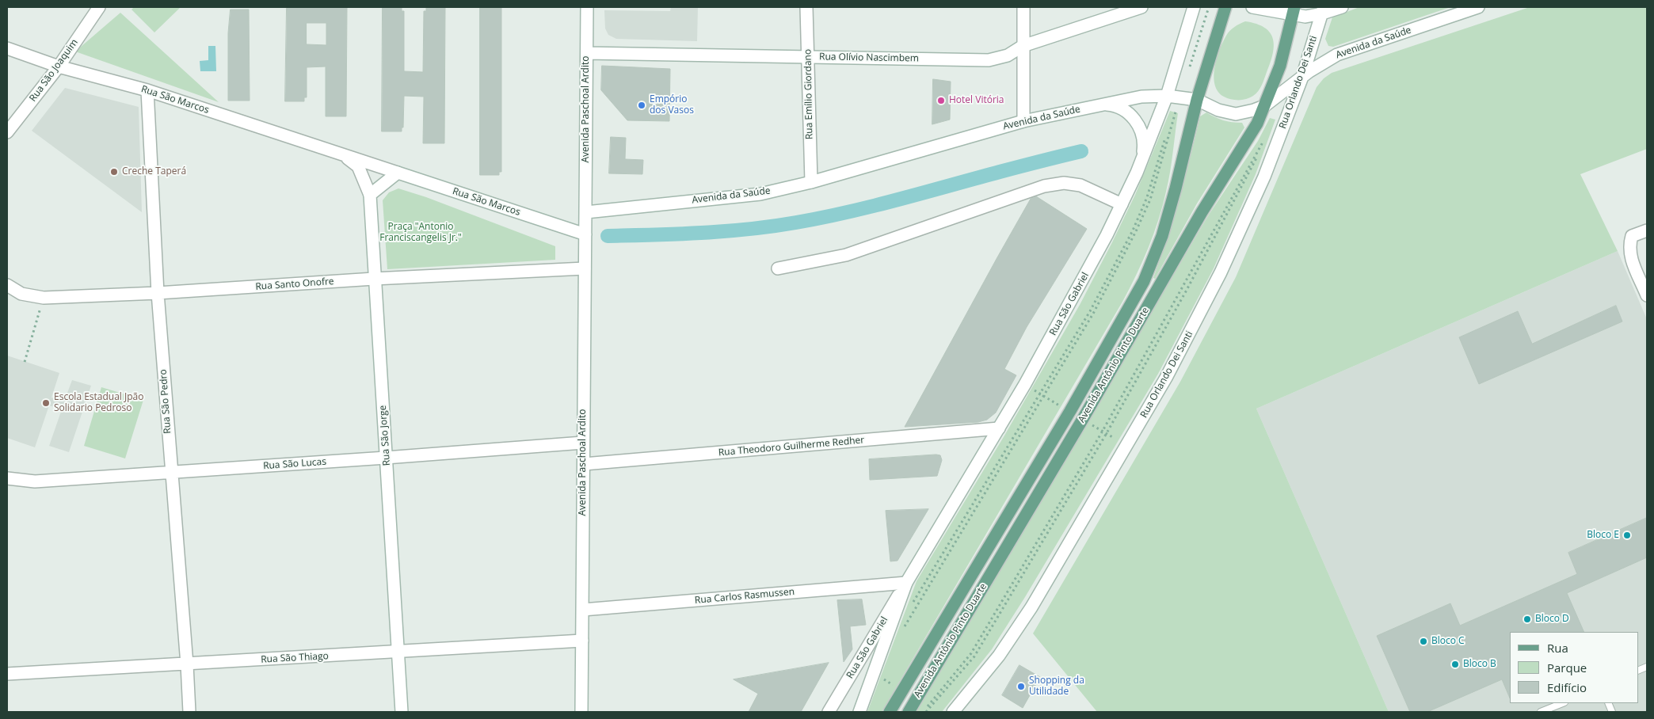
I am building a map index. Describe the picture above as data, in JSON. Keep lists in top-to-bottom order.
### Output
{
  "streets": {
    "main road": [
      "Avenida da Saúde",
      "Rua Olívio Nascimbem",
      "Rua São Joaquim",
      "Rua Orlando Dei Santi",
      "Rua Emílio Giordano",
      "Rua São Marcos",
      "Avenida Paschoal Ardito",
      "Rua Santo Onofre",
      "Rua São Gabriel",
      "Avenida Antônio Pinto Duarte",
      "Rua São Pedro",
      "Rua São Jorge",
      "Rua Theodoro Guilherme Redher",
      "Rua São Lucas",
      "Rua Carlos Rasmussen",
      "Rua São Thiago"
    ]
  },
  "crossings": [
    ["Avenida da Saúde", "Rua Orlando Dei Santi"],
    ["Avenida da Saúde", "Rua Emílio Giordano"],
    ["Avenida da Saúde", "Avenida Paschoal Ardito"],
    ["Avenida da Saúde", "Rua São Gabriel"],
    ["Avenida da Saúde", "Avenida Antônio Pinto Duarte"],
    ["Rua Olívio Nascimbem", "Rua Emílio Giordano"],
    ["Rua Olívio Nascimbem", "Avenida Paschoal Ardito"],
    ["Rua São Joaquim", "Rua São Marcos"],
    ["Rua São Marcos", "Avenida Paschoal Ardito"],
    ["Rua São Marcos", "Rua São Pedro"],
    ["Rua São Marcos", "Rua São Jorge"],
    ["Avenida Paschoal Ardito", "Rua Santo Onofre"],
    ["Avenida Paschoal Ardito", "Rua Theodoro Guilherme Redher"],
    ["Avenida Paschoal Ardito", "Rua São Lucas"],
    ["Avenida Paschoal Ardito", "Rua Carlos Rasmussen"],
    ["Avenida Paschoal Ardito", "Rua São Thiago"],
    ["Rua Santo Onofre", "Rua São Pedro"],
    ["Rua Santo Onofre", "Rua São Jorge"],
    ["Rua São Gabriel", "Rua Theodoro Guilherme Redher"],
    ["Rua São Gabriel", "Rua Carlos Rasmussen"],
    ["Rua São Pedro", "Rua São Lucas"],
    ["Rua São Pedro", "Rua São Thiago"],
    ["Rua São Jorge", "Rua São Lucas"],
    ["Rua São Jorge", "Rua São Thiago"]
  ],
  "parks": ["Praça \"Antonio Franciscangelis Jr.\""],
  "places": [
    "Hotel Vitória",
    "Empório dos Vasos",
    "Creche Taperá",
    "Escola Estadual Jpão Solidario Pedroso",
    "Bloco E",
    "Bloco D",
    "Bloco C",
    "Bloco B",
    "Shopping da Utilidade"
  ],
  "legend": ["Rua", "Parque", "Edifício"]
}
